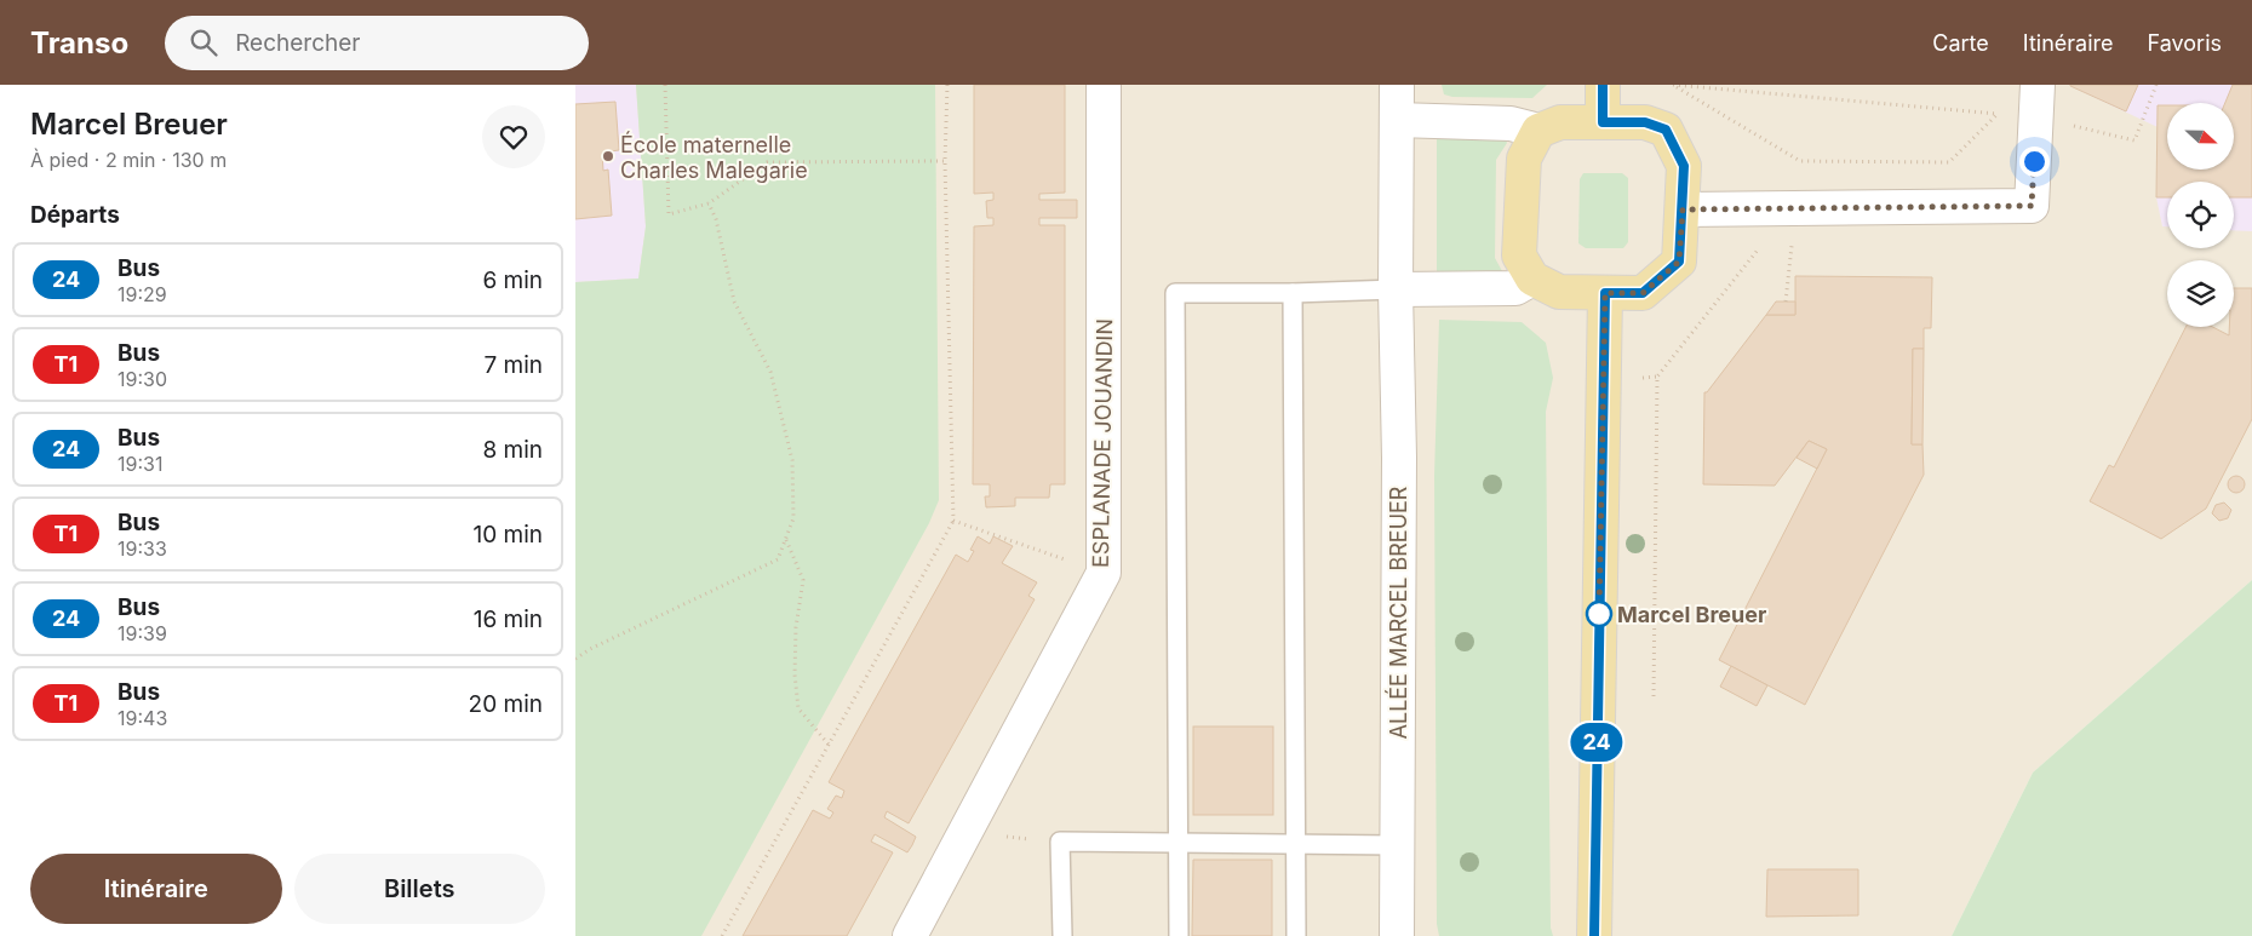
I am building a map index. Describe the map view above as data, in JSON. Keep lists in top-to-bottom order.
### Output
{
  "streets": {
    "street": ["ESPLANADE JOUANDIN", "ALLÉE MARCEL BREUER"]
  },
  "places": ["École maternelle Charles Malegarie", "Marcel Breuer"],
  "lines": ["bus line 24"],
  "north": "right",
  "page": {
    "header": "Transo",
    "search": "Rechercher",
    "nav": ["Carte", "Itinéraire", "Favoris"],
    "heading": [
      ["Marcel Breuer", "À pied · 2 min · 130 m"],
      "Départs"
    ],
    "on_map": "24",
    "list": [
      {
        "mark": "24",
        "name": "Bus",
        "note": "19:29",
        "value": "6 min"
      },
      {
        "mark": "T1",
        "name": "Bus",
        "note": "19:30",
        "value": "7 min"
      },
      {
        "mark": "24",
        "name": "Bus",
        "note": "19:31",
        "value": "8 min"
      },
      {
        "mark": "T1",
        "name": "Bus",
        "note": "19:33",
        "value": "10 min"
      },
      {
        "mark": "24",
        "name": "Bus",
        "note": "19:39",
        "value": "16 min"
      },
      {
        "mark": "T1",
        "name": "Bus",
        "note": "19:43",
        "value": "20 min"
      }
    ],
    "buttons": ["Itinéraire", "Billets"]
  }
}
